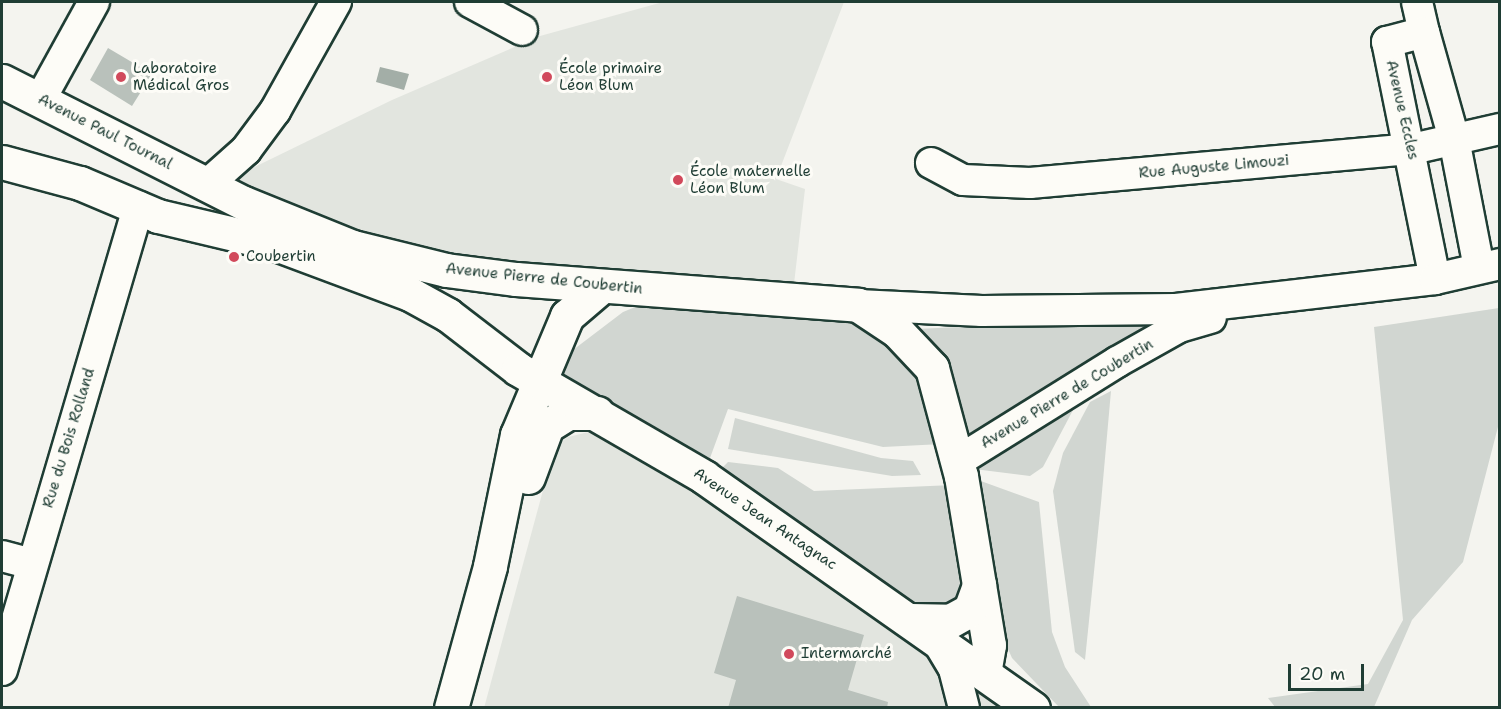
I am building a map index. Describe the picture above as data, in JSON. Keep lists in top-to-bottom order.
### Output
{
  "streets": {
    "main road": ["Avenue Paul Tournal", "Avenue Pierre de Coubertin", "Avenue Jean Antagnac"],
    "street": ["Avenue Eccles", "Rue Auguste Limouzi", "Rue du Bois Rolland"]
  },
  "crossings": [
    ["Avenue Eccles", "Rue Auguste Limouzi"],
    ["Avenue Eccles", "Avenue Pierre de Coubertin"],
    ["Avenue Paul Tournal", "Avenue Pierre de Coubertin"],
    ["Rue du Bois Rolland", "Avenue Jean Antagnac"]
  ],
  "places": [
    "Laboratoire Médical Gros",
    "École primaire Léon Blum",
    "École maternelle Léon Blum",
    "Coubertin",
    "Intermarché"
  ],
  "scale_bar": "20 m"
}
